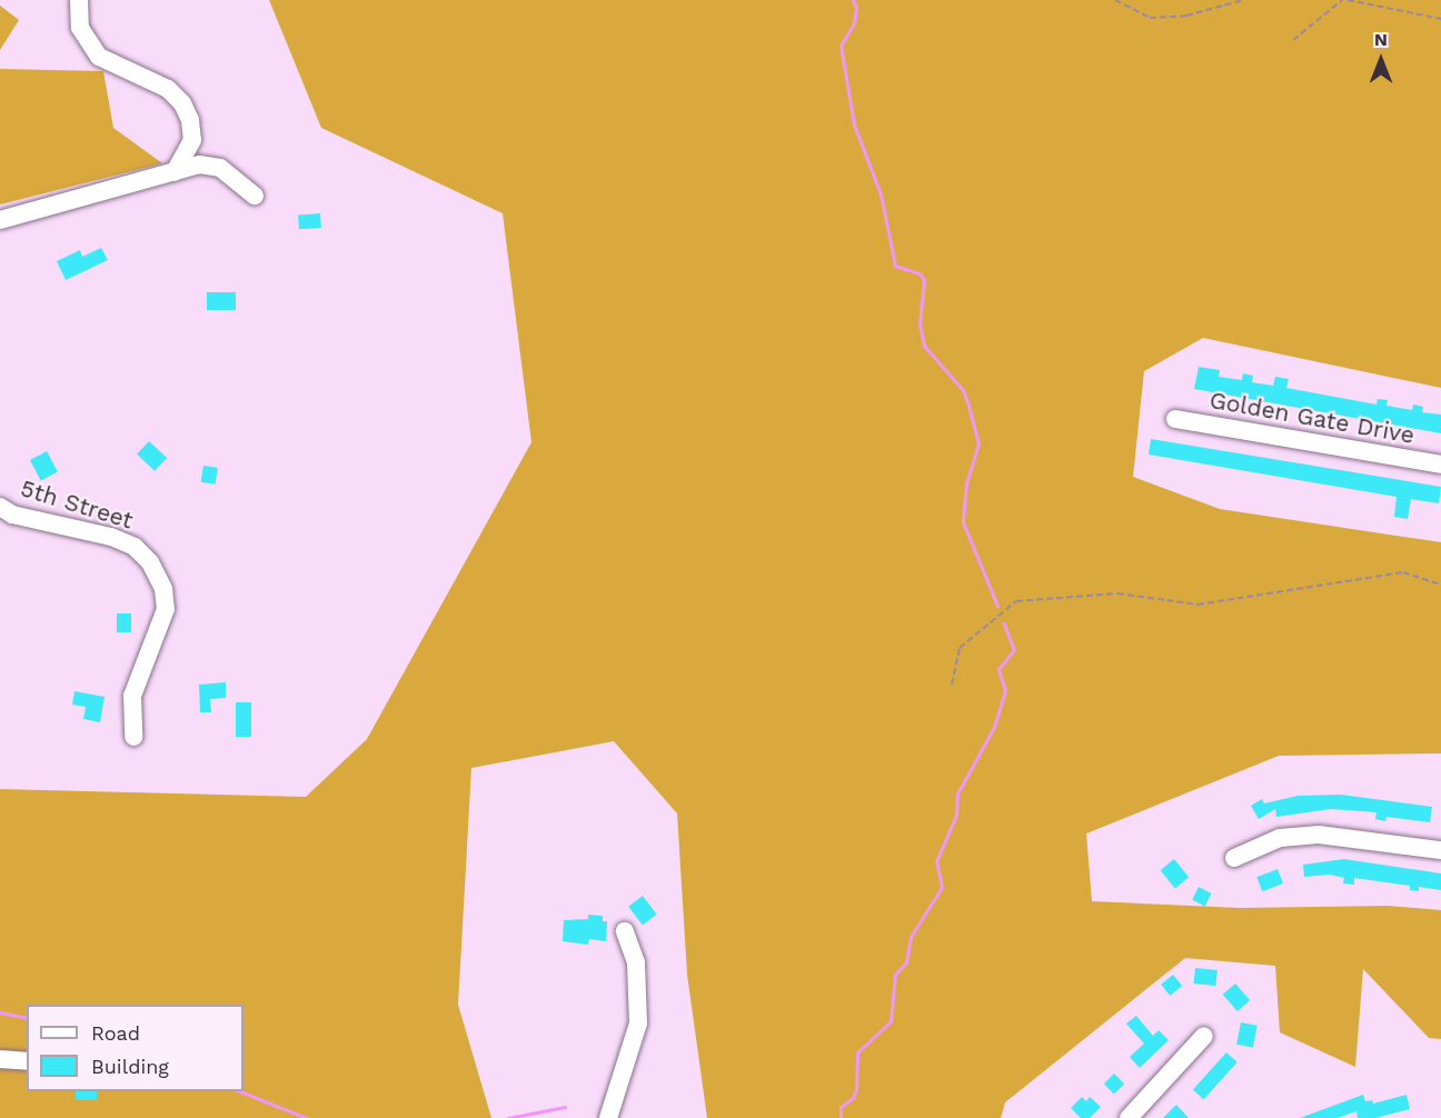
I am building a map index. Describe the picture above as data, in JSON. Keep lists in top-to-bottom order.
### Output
{
  "streets": {
    "street": ["Golden Gate Drive", "5th Street"]
  },
  "legend": ["Road", "Building"],
  "north": "top"
}
